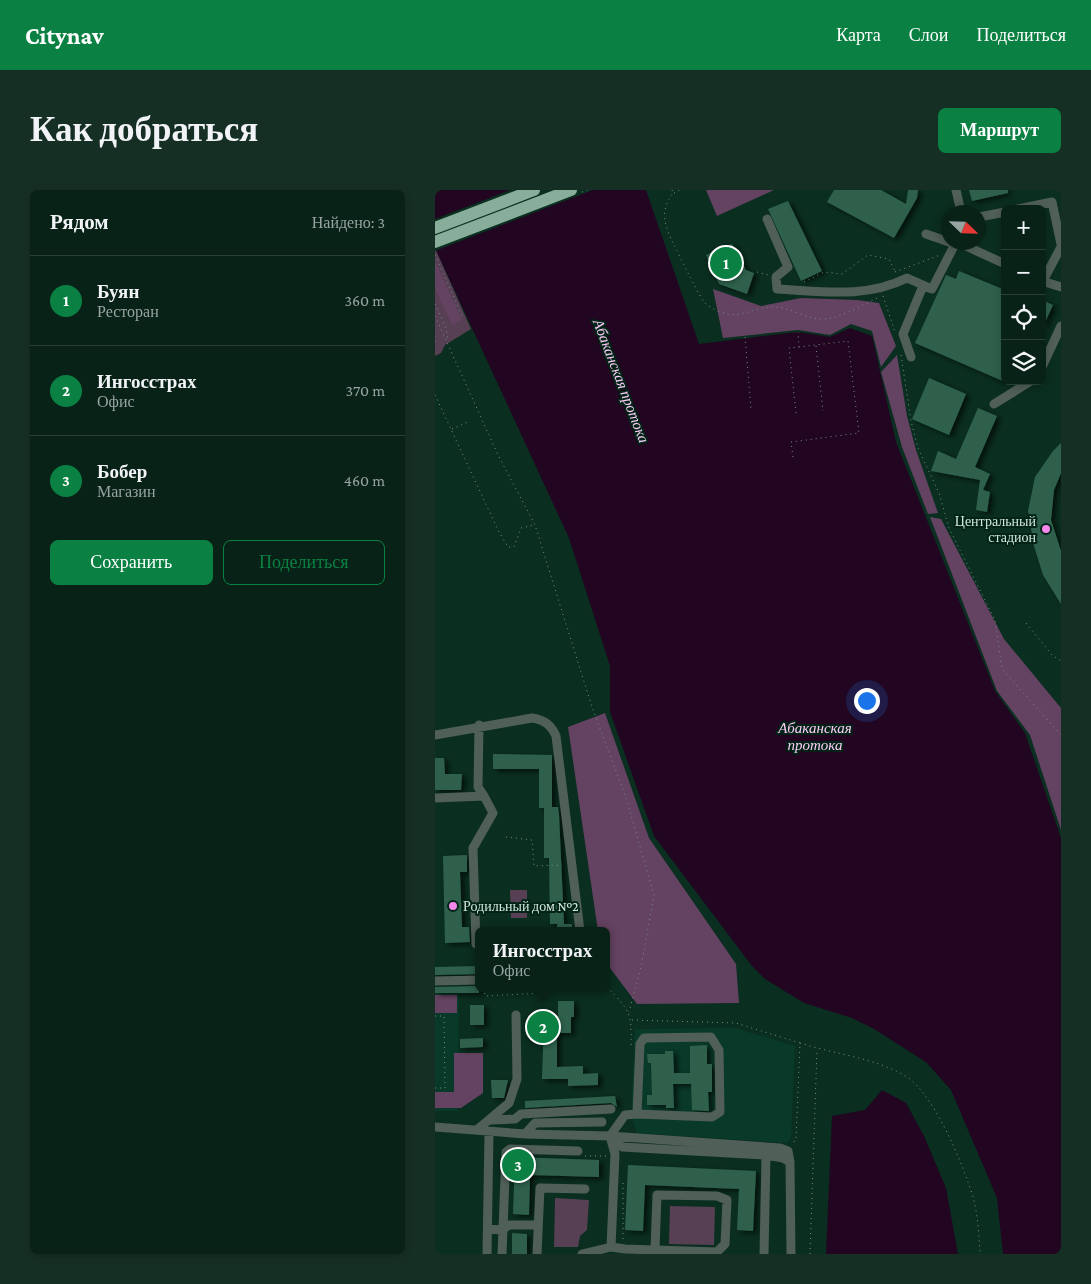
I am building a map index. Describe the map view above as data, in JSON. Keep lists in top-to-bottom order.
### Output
{
  "water": ["Абаканская протока"],
  "places": ["Центральный стадион", "Родильный дом №2"],
  "north": "bottom right",
  "page": {
    "header": "Citynav",
    "nav": ["Карта", "Слои", "Поделиться"],
    "buttons": [
      "Маршрут",
      ["Сохранить", "Поделиться"]
    ],
    "title": "Как добраться",
    "heading": ["Рядом", "Найдено: 3"],
    "map_buttons": ["+", "−"],
    "pins": ["1", "2", "3"],
    "list": [
      {
        "mark": "1",
        "name": "Буян",
        "note": "Ресторан",
        "value": "360 m"
      },
      {
        "mark": "2",
        "name": "Ингосстрах",
        "note": "Офис",
        "value": "370 m"
      },
      {
        "mark": "3",
        "name": "Бобер",
        "note": "Магазин",
        "value": "460 m"
      }
    ],
    "popup": ["Ингосстрах", "Офис"]
  }
}
